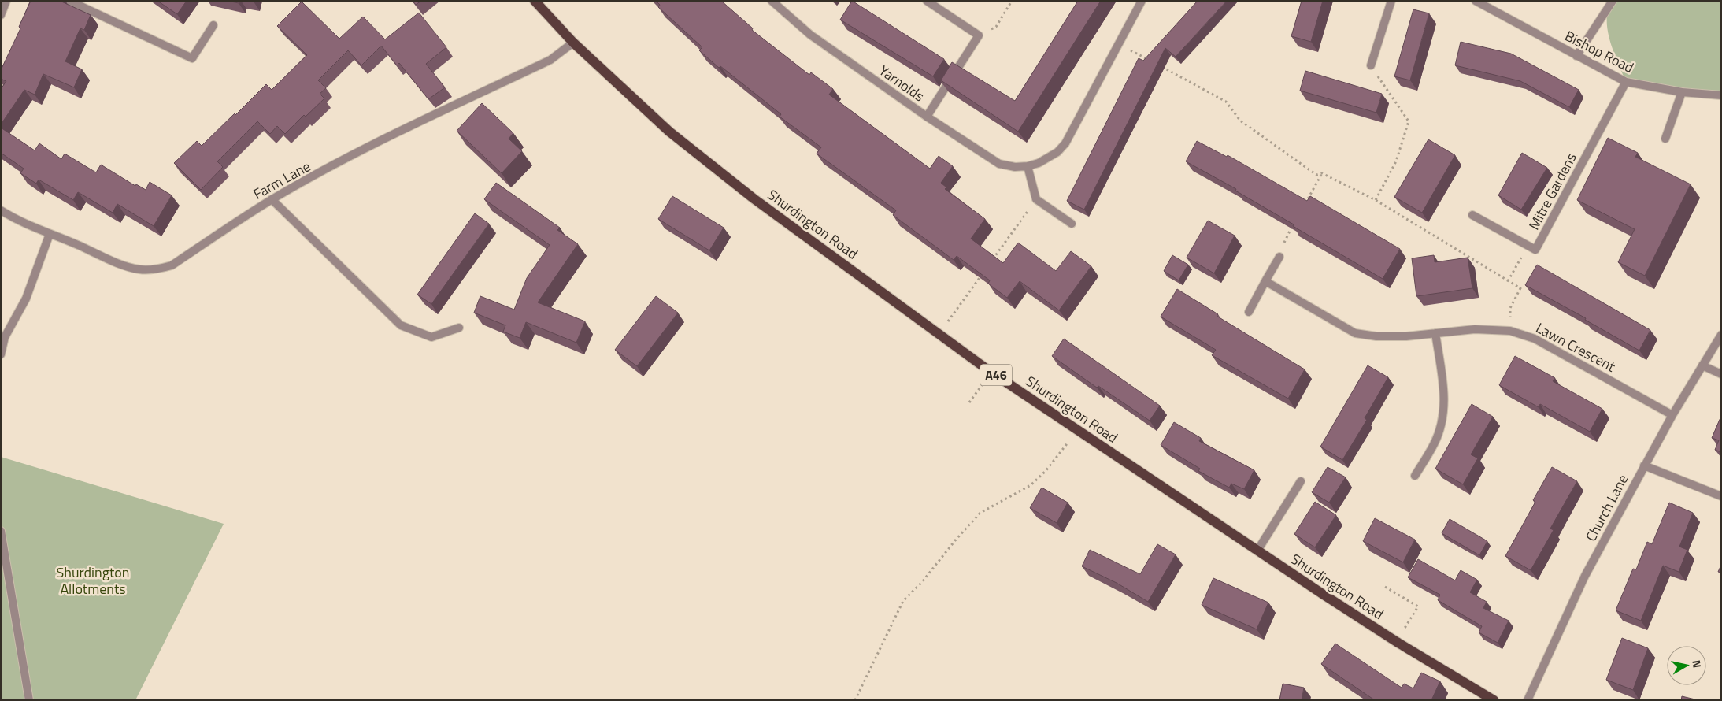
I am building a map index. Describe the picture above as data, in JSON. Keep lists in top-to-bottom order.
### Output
{
  "streets": {
    "main road": ["Shurdington Road", "A46"],
    "street": [
      "Bishop Road",
      "Yarnolds",
      "Farm Lane",
      "Mitre Gardens",
      "Lawn Crescent",
      "Church Lane"
    ]
  },
  "crossings": [
    ["Bishop Road", "Mitre Gardens"],
    ["Farm Lane", "Shurdington Road"],
    ["Lawn Crescent", "Church Lane"]
  ],
  "parks": ["Shurdington Allotments"],
  "north": "right"
}
